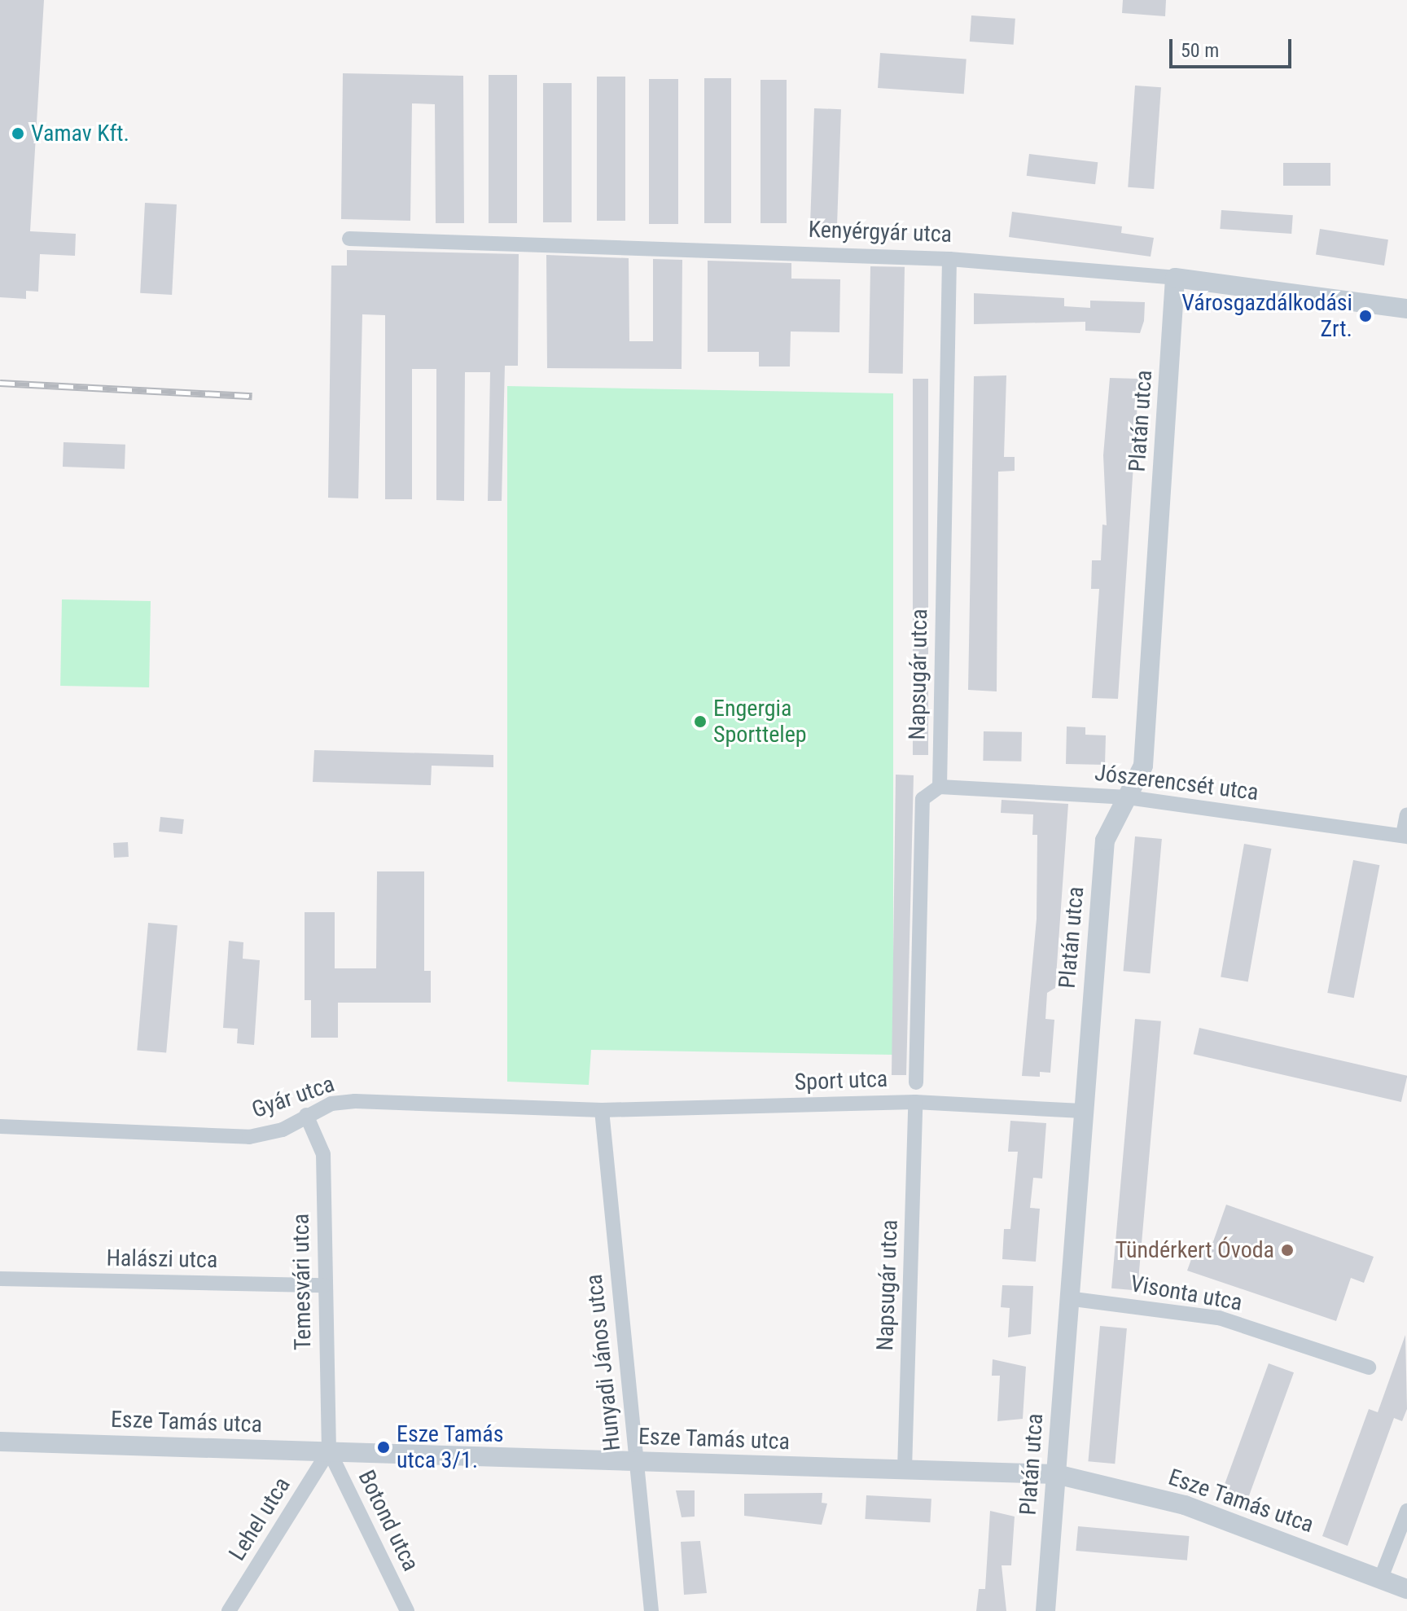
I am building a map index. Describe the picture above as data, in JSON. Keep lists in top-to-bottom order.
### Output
{
  "streets": {
    "street": [
      "Kenyérgyár utca",
      "Platán utca",
      "Napsugár utca",
      "Jószerencsét utca",
      "Sport utca",
      "Gyár utca",
      "Halászi utca",
      "Temesvári utca",
      "Visonta utca",
      "Hunyadi János utca",
      "Esze Tamás utca",
      "Lehel utca",
      "Botond utca"
    ]
  },
  "crossings": [
    ["Kenyérgyár utca", "Platán utca"],
    ["Kenyérgyár utca", "Napsugár utca"],
    ["Platán utca", "Jószerencsét utca"],
    ["Platán utca", "Sport utca"],
    ["Platán utca", "Visonta utca"],
    ["Platán utca", "Esze Tamás utca"],
    ["Napsugár utca", "Jószerencsét utca"],
    ["Napsugár utca", "Sport utca"],
    ["Napsugár utca", "Esze Tamás utca"],
    ["Sport utca", "Gyár utca"],
    ["Sport utca", "Hunyadi János utca"],
    ["Gyár utca", "Temesvári utca"],
    ["Gyár utca", "Hunyadi János utca"],
    ["Halászi utca", "Temesvári utca"],
    ["Temesvári utca", "Esze Tamás utca"],
    ["Temesvári utca", "Lehel utca"],
    ["Temesvári utca", "Botond utca"],
    ["Hunyadi János utca", "Esze Tamás utca"],
    ["Esze Tamás utca", "Lehel utca"],
    ["Esze Tamás utca", "Botond utca"],
    ["Lehel utca", "Botond utca"]
  ],
  "places": [
    "Vamav Kft.",
    "Városgazdálkodási Zrt.",
    "Engergia Sporttelep",
    "Tündérkert Óvoda",
    "Esze Tamás utca 3/1."
  ],
  "scale_bar": "50 m"
}
